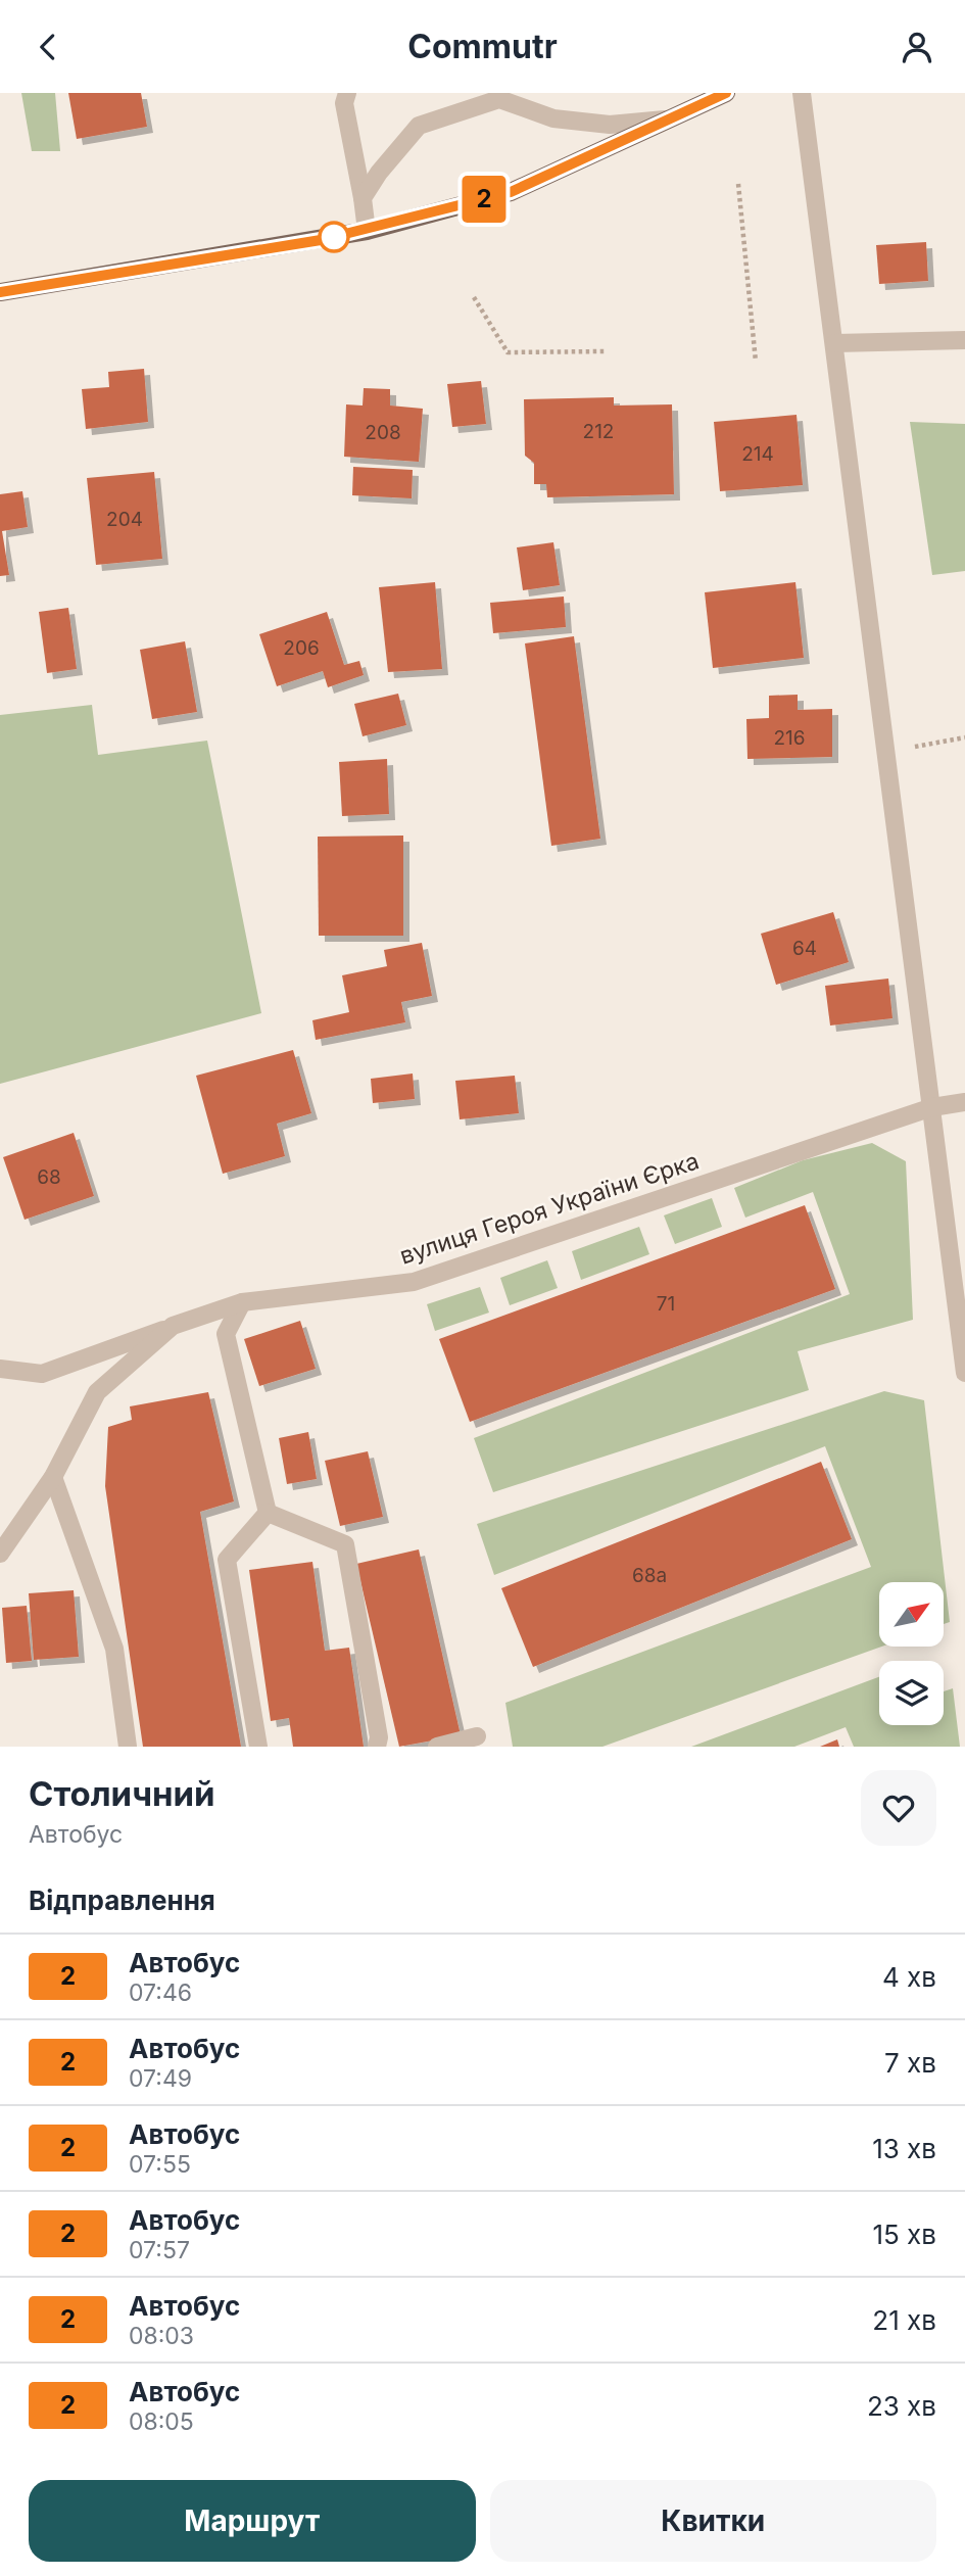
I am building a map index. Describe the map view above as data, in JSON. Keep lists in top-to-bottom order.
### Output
{
  "streets": {
    "street": ["вулиця Героя України Єрка"]
  },
  "lines": ["bus line 2"],
  "house_numbers": [
    "212",
    "208",
    "214",
    "204",
    "206",
    "216",
    "64",
    "68",
    "71",
    "68а"
  ],
  "north": "top right",
  "page": {
    "header": "Commutr",
    "on_map": "2",
    "heading": [
      ["Столичний", "Автобус"],
      "Відправлення"
    ],
    "list": [
      {
        "mark": "2",
        "name": "Автобус",
        "note": "07:46",
        "value": "4 хв"
      },
      {
        "mark": "2",
        "name": "Автобус",
        "note": "07:49",
        "value": "7 хв"
      },
      {
        "mark": "2",
        "name": "Автобус",
        "note": "07:55",
        "value": "13 хв"
      },
      {
        "mark": "2",
        "name": "Автобус",
        "note": "07:57",
        "value": "15 хв"
      },
      {
        "mark": "2",
        "name": "Автобус",
        "note": "08:03",
        "value": "21 хв"
      },
      {
        "mark": "2",
        "name": "Автобус",
        "note": "08:05",
        "value": "23 хв"
      }
    ],
    "buttons": ["Маршрут", "Квитки"]
  }
}
